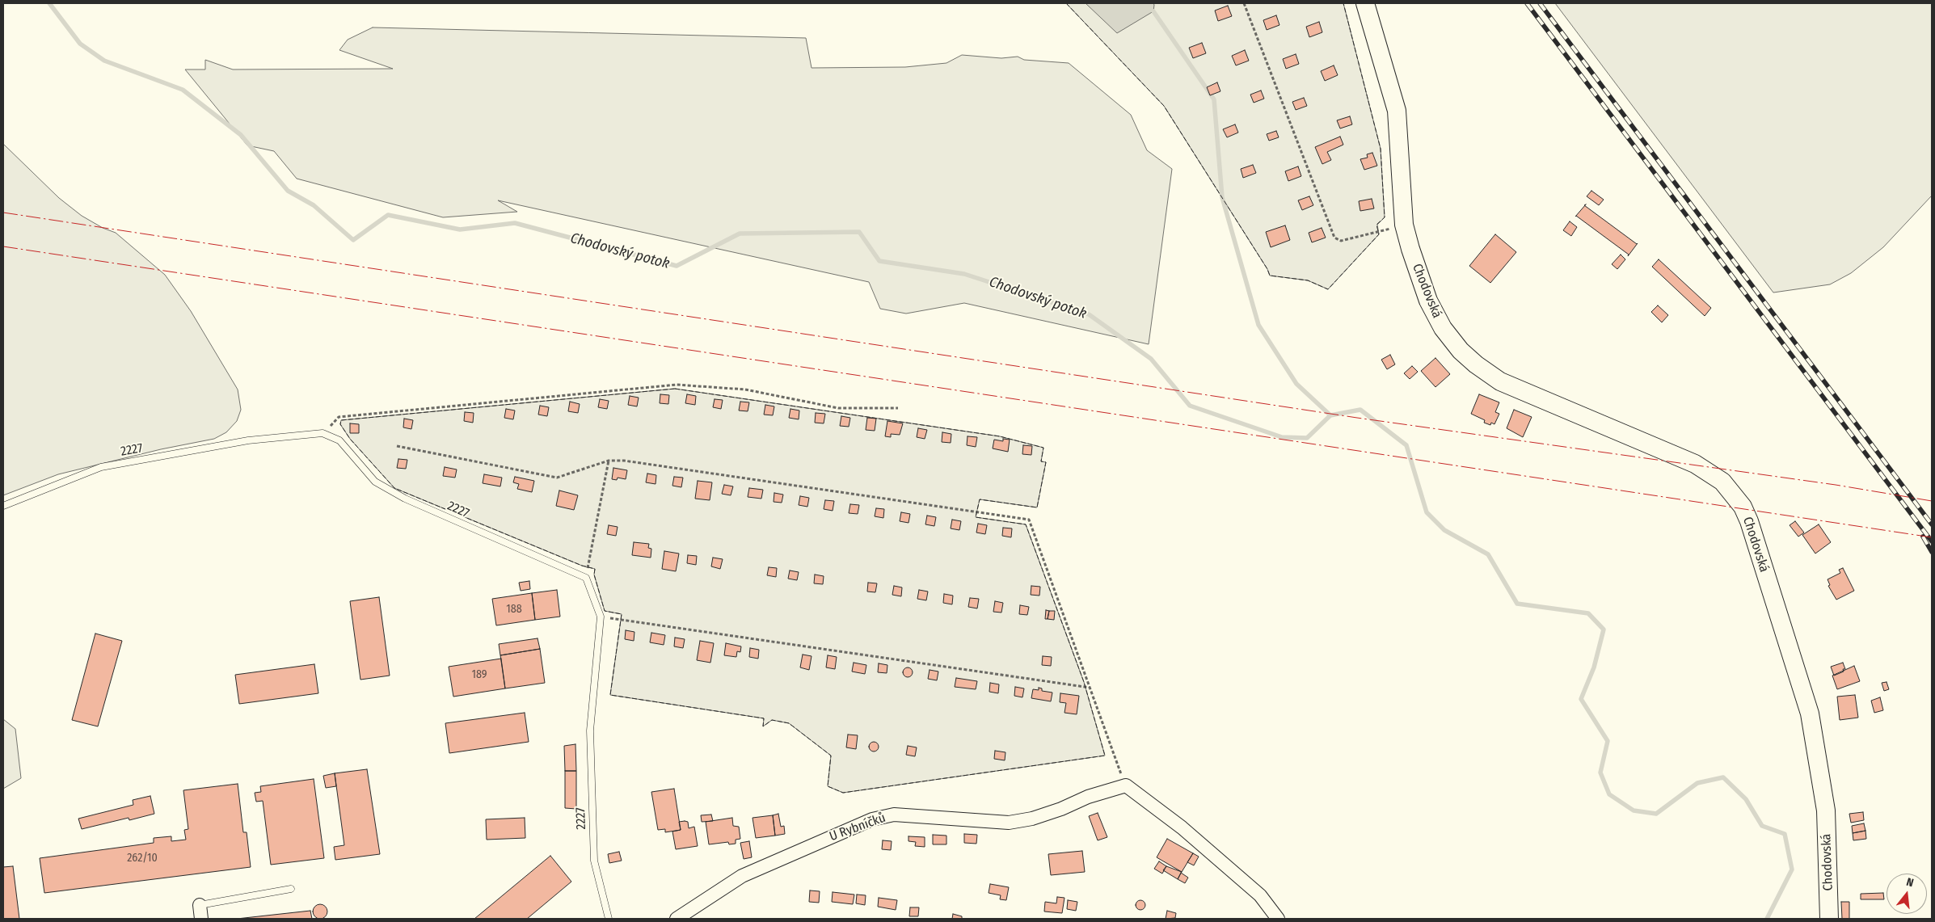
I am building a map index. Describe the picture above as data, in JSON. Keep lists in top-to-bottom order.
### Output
{
  "streets": {
    "street": ["Chodovská", "U Rybníčků"],
    "lane": ["2227"]
  },
  "water": ["Chodovský potok"],
  "house_numbers": ["188", "189", "262/10"],
  "north": "top"
}
